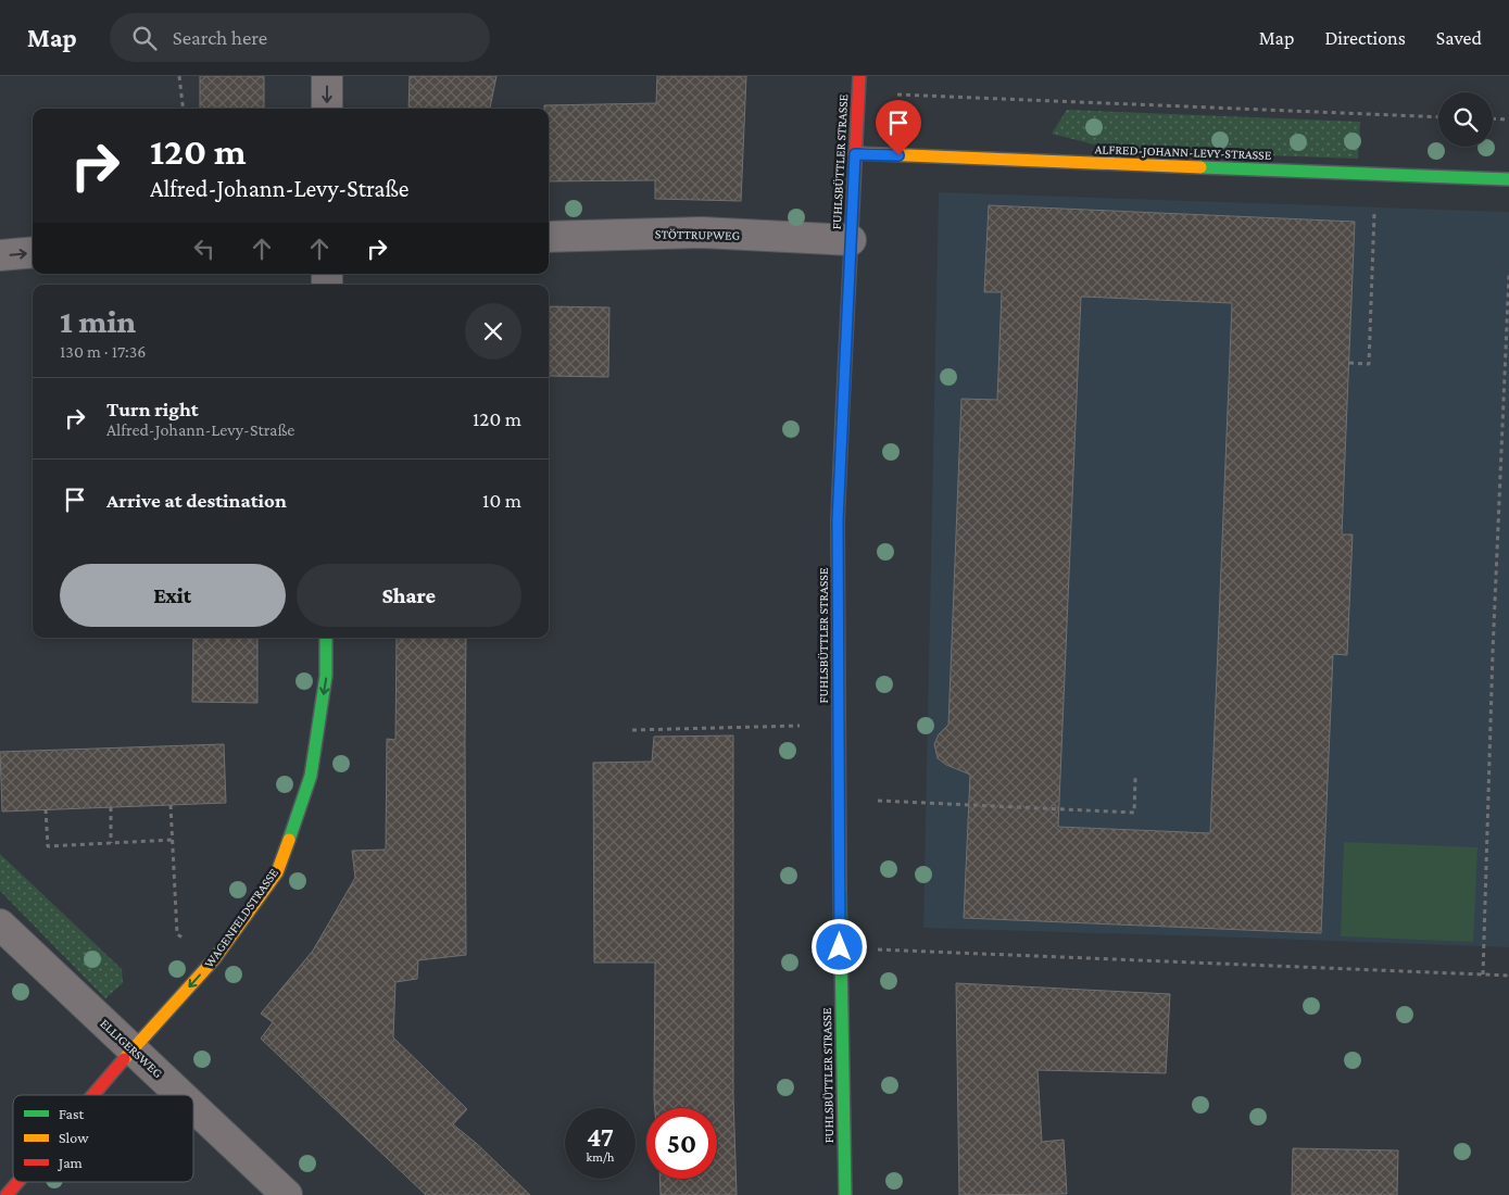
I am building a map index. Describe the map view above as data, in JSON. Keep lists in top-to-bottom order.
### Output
{
  "streets": {
    "street": [
      "ALFRED-JOHANN-LEVY-STRASSE",
      "FUHLSBÜTTLER STRASSE",
      "STÖTTRUPWEG",
      "WAGENFELDSTRASSE",
      "ELLIGERSWEG"
    ]
  },
  "crossings": [
    ["ALFRED-JOHANN-LEVY-STRASSE", "FUHLSBÜTTLER STRASSE"],
    ["FUHLSBÜTTLER STRASSE", "STÖTTRUPWEG"],
    ["WAGENFELDSTRASSE", "ELLIGERSWEG"]
  ],
  "one_way": ["WAGENFELDSTRASSE"],
  "legend": ["Fast", "Slow", "Jam"],
  "page": {
    "header": "Map",
    "search": "Search here",
    "nav": ["Map", "Directions", "Saved"],
    "turn": ["120 m", "Alfred-Johann-Levy-Straße"],
    "heading": ["1 min", "130 m · 17:36"],
    "list": [
      {
        "name": "Turn right",
        "note": "Alfred-Johann-Levy-Straße",
        "value": "120 m"
      },
      {
        "name": "Arrive at destination",
        "value": "10 m"
      }
    ],
    "buttons": ["Exit", "Share"],
    "speed": "47 km/h",
    "limit": "50"
  }
}
